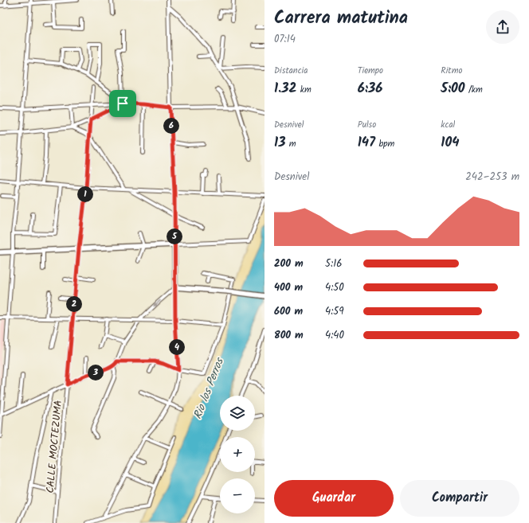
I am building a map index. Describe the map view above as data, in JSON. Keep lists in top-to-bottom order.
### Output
{
  "streets": {
    "street": ["CALLE MOCTEZUMA"]
  },
  "water": ["Rio los Perros"],
  "page": {
    "heading": ["Carrera matutina", "07:14"],
    "stats": [
      ["Distancia", "1.32 km"],
      ["Tiempo", "6:36"],
      ["Ritmo", "5:00 /km"],
      ["Desnivel", "13 m"],
      ["Pulso", "147 bpm"],
      ["kcal", "104"]
    ],
    "pins": [
      "6",
      "1",
      "5",
      "2",
      "4",
      "3"
    ],
    "chart": ["Desnivel", "242–253 m"],
    "list": [
      {
        "name": "200 m",
        "note": "5:16"
      },
      {
        "name": "400 m",
        "note": "4:50"
      },
      {
        "name": "600 m",
        "note": "4:59"
      },
      {
        "name": "800 m",
        "note": "4:40"
      }
    ],
    "map_buttons": ["+", "−"],
    "buttons": ["Guardar", "Compartir"]
  }
}
